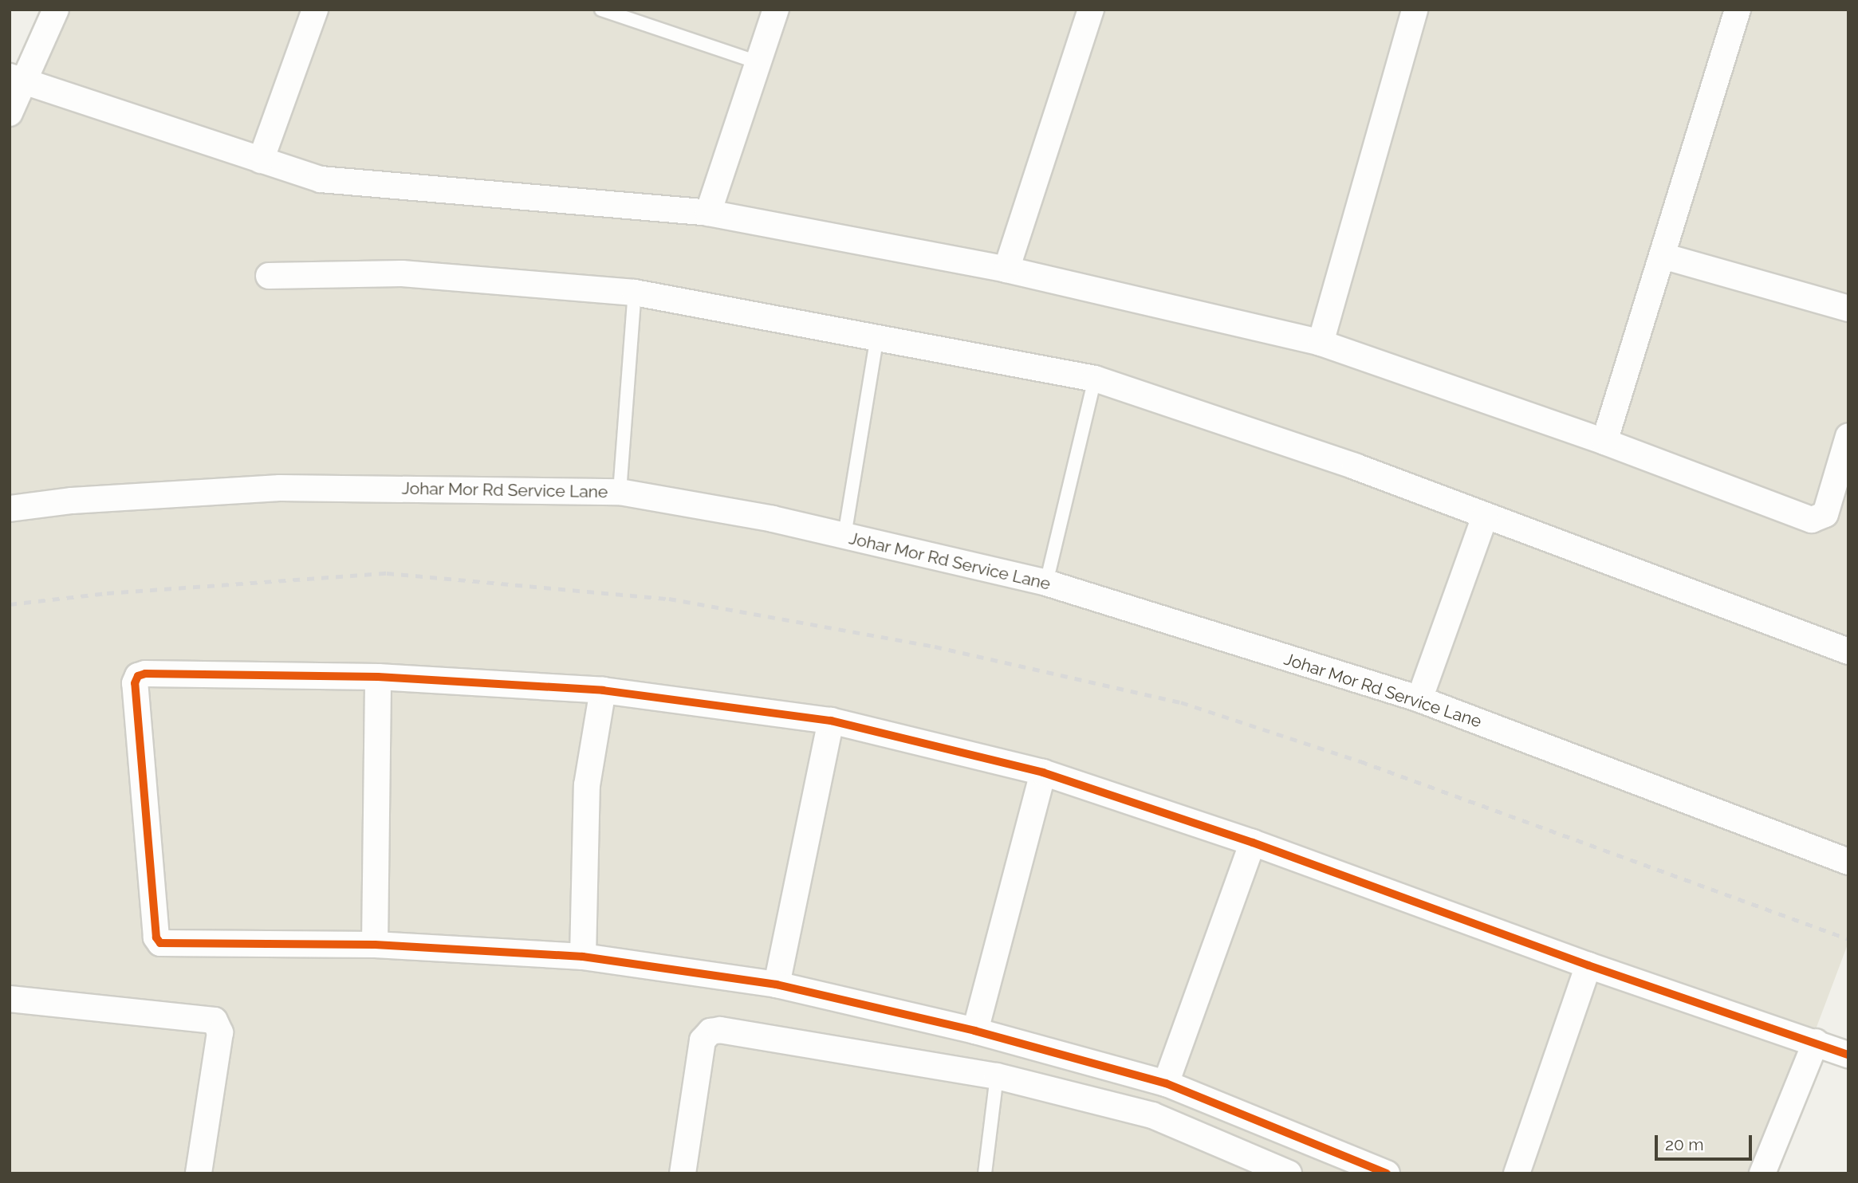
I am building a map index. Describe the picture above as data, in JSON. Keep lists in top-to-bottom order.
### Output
{
  "streets": {
    "street": ["Johar Mor Rd Service Lane"]
  },
  "scale_bar": "20 m"
}
